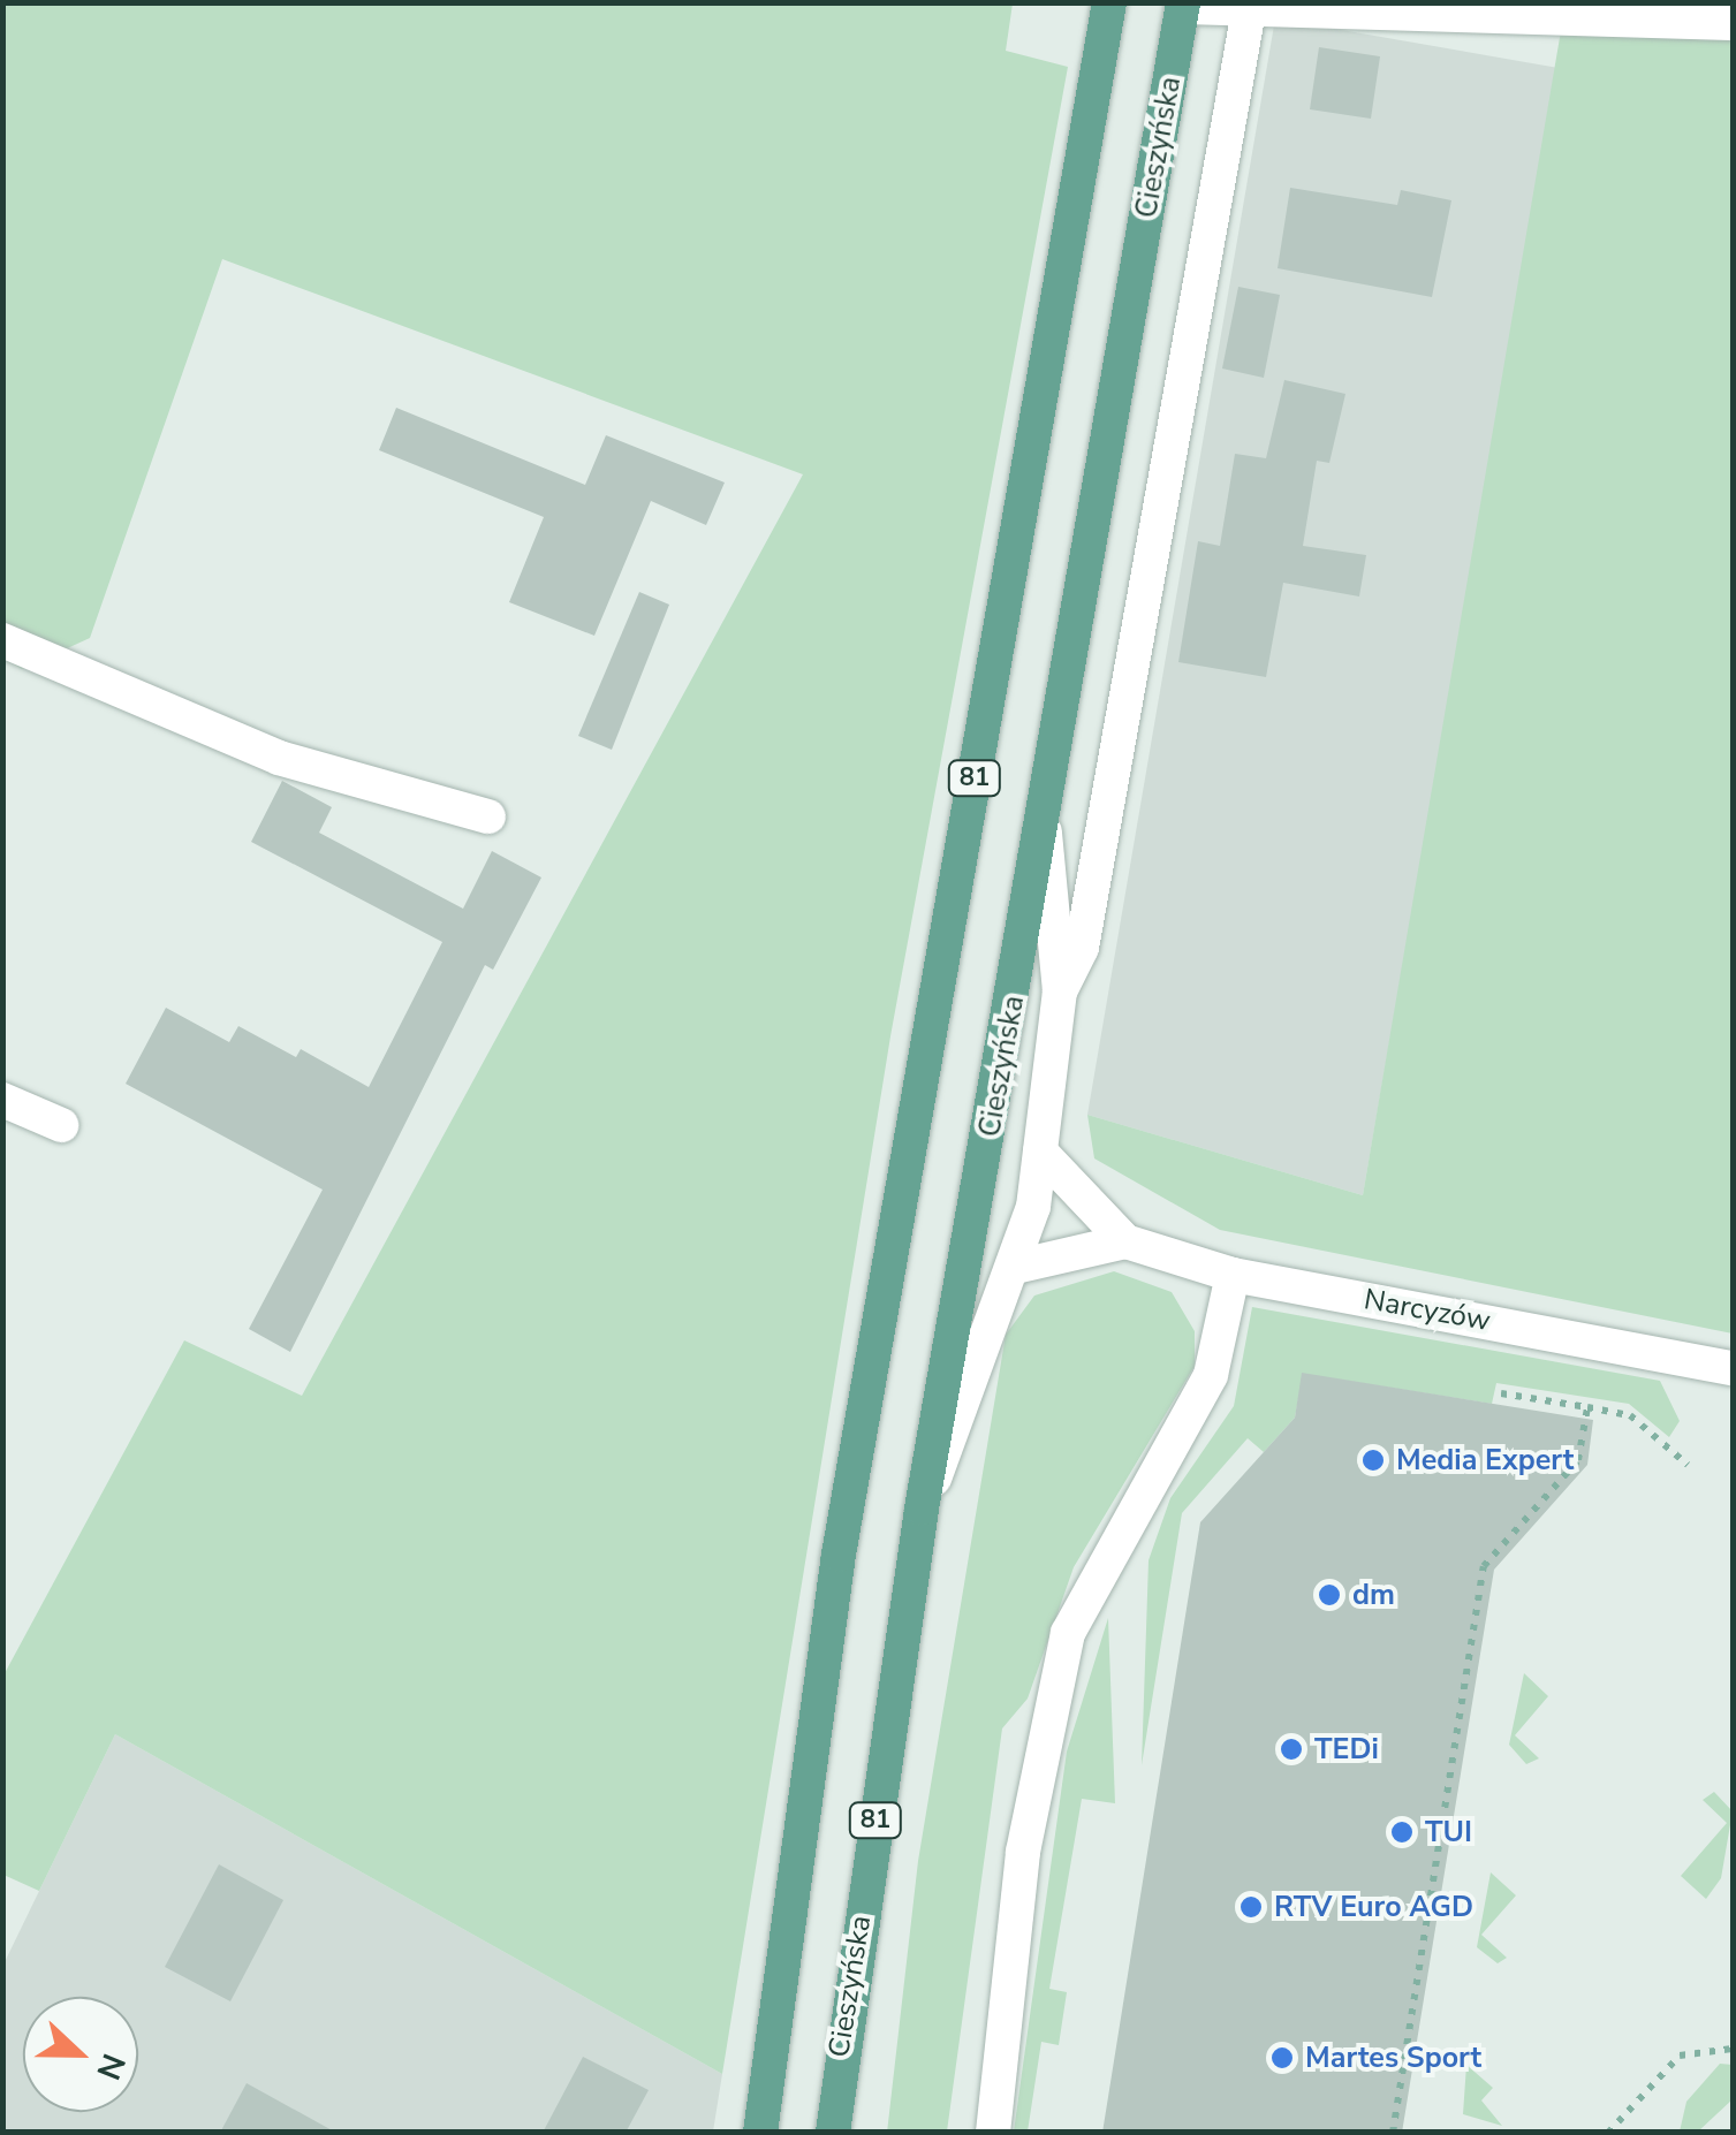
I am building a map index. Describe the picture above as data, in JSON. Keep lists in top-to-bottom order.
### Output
{
  "streets": {
    "main road": ["Cieszyńska", "81"],
    "street": ["Narcyzów"]
  },
  "places": [
    "Media Expert",
    "dm",
    "TEDi",
    "TUI",
    "RTV Euro AGD",
    "Martes Sport"
  ],
  "north": "right"
}
